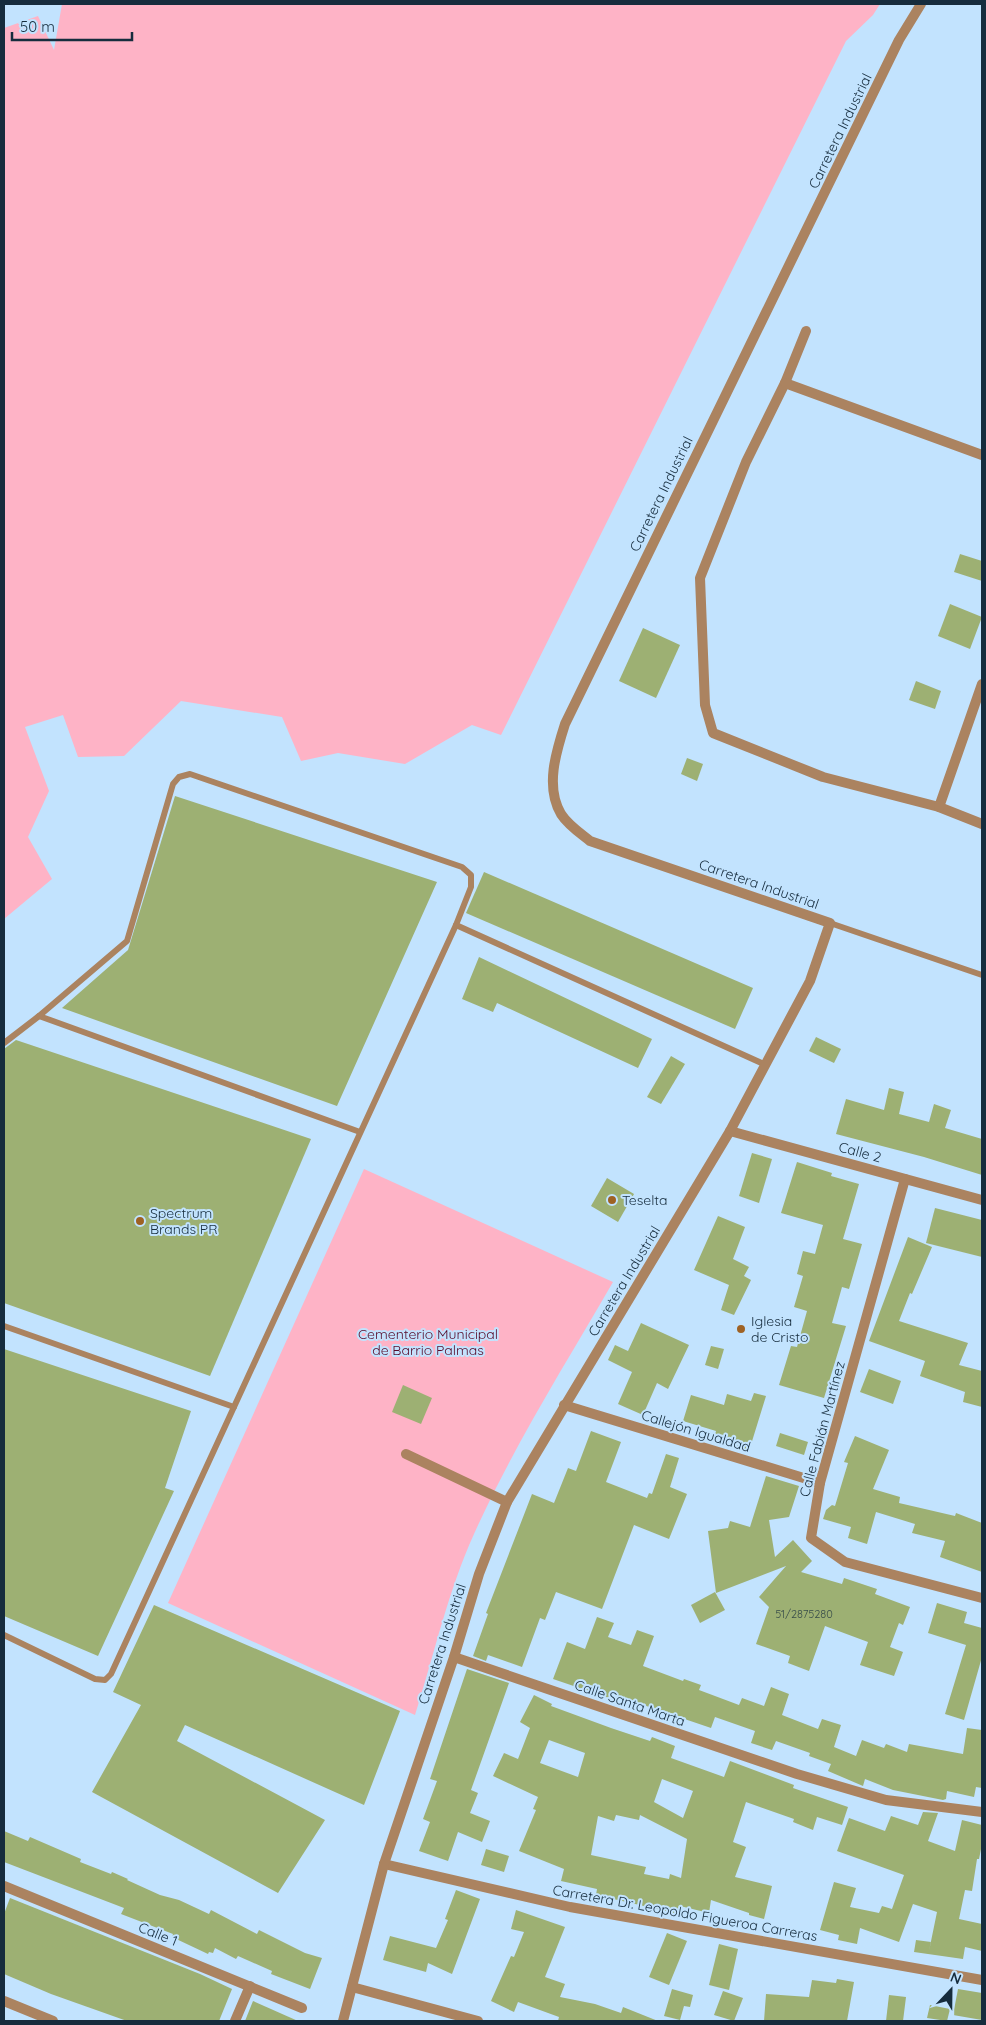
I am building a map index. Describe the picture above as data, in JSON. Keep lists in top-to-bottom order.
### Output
{
  "streets": {
    "street": [
      "Carretera Industrial",
      "Calle 2",
      "Calle Fabián Martínez",
      "Callejón Igualdad",
      "Calle Santa Marta",
      "Carretera Dr. Leopoldo Figueroa Carreras",
      "Calle 1"
    ]
  },
  "crossings": [
    ["Carretera Industrial", "Calle 2"],
    ["Carretera Industrial", "Callejón Igualdad"],
    ["Carretera Industrial", "Calle Santa Marta"],
    ["Carretera Industrial", "Carretera Dr. Leopoldo Figueroa Carreras"],
    ["Calle 2", "Calle Fabián Martínez"],
    ["Calle Fabián Martínez", "Callejón Igualdad"]
  ],
  "parks": ["Cementerio Municipal de Barrio Palmas"],
  "places": ["Teselta", "Spectrum Brands PR", "Iglesia de Cristo"],
  "house_numbers": ["51/2875280"],
  "scale_bar": "50 m",
  "north": "top"
}
